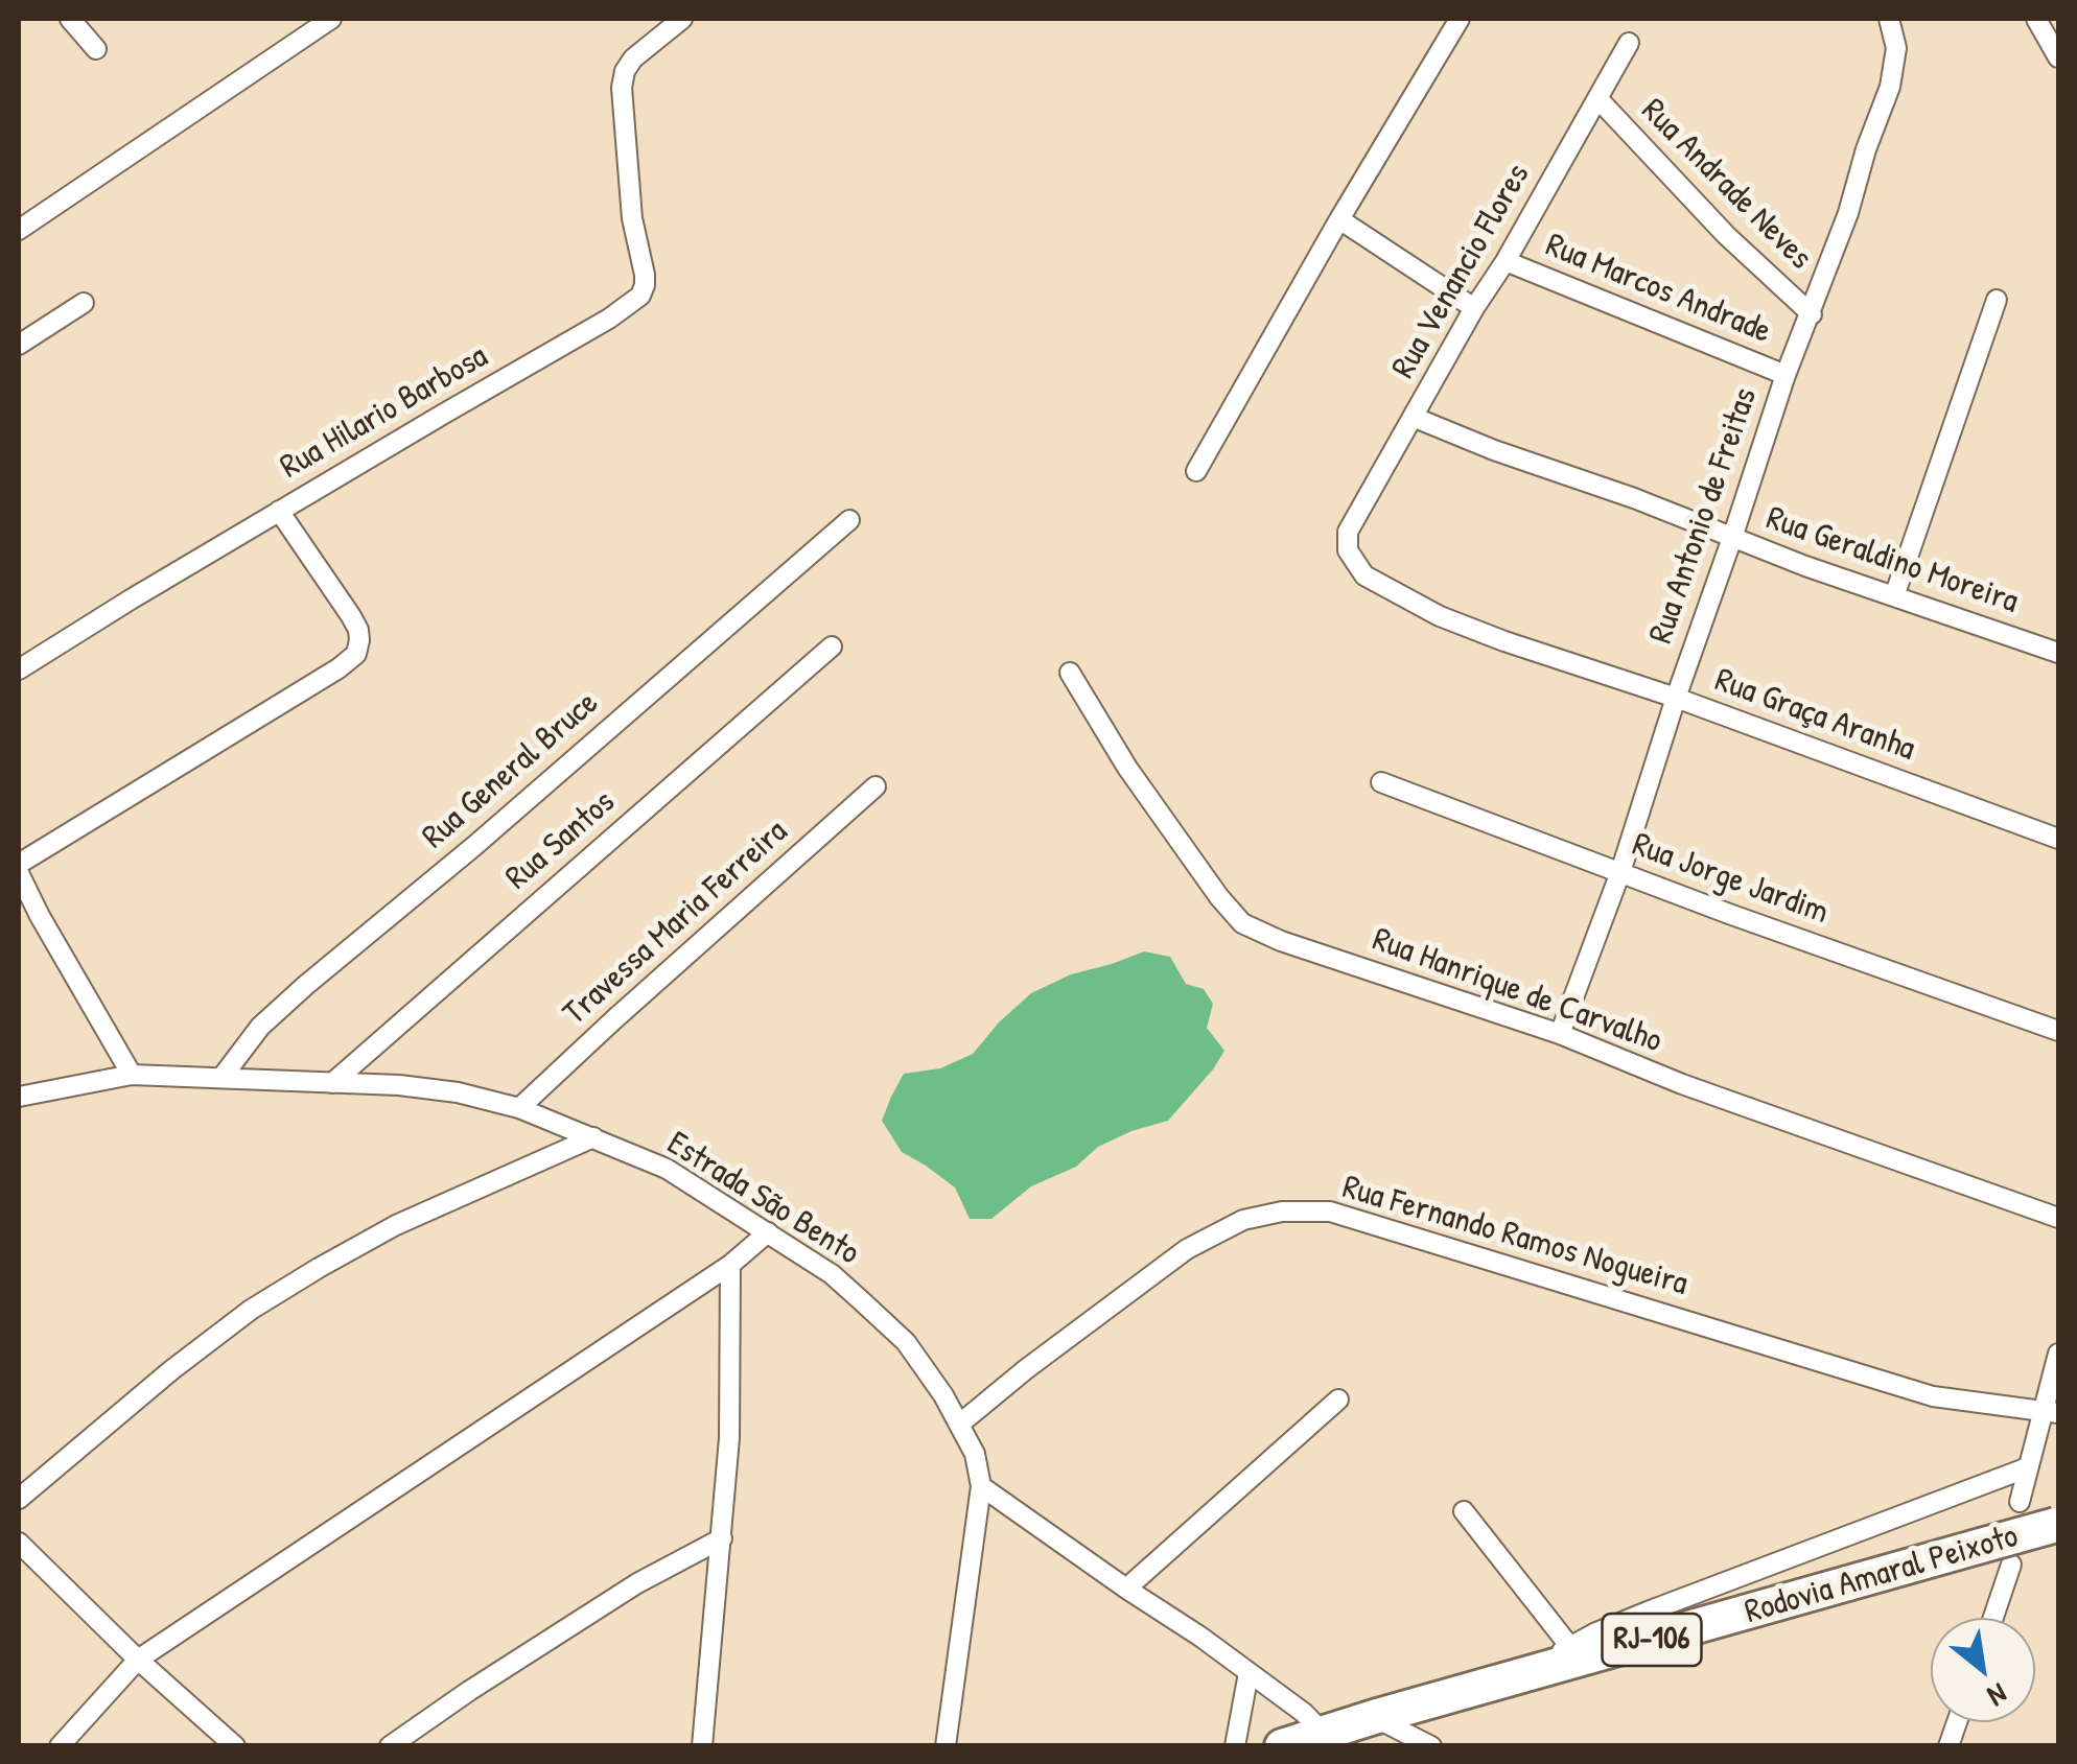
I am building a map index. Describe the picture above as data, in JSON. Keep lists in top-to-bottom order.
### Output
{
  "streets": {
    "highway": ["Rodovia Amaral Peixoto", "RJ-106"],
    "street": [
      "Rua Andrade Neves",
      "Rua Venancio Flores",
      "Rua Marcos Andrade",
      "Rua Hilario Barbosa",
      "Rua Antonio de Freitas",
      "Rua Geraldino Moreira",
      "Rua Graça Aranha",
      "Rua General Bruce",
      "Rua Santos",
      "Rua Jorge Jardim",
      "Travessa Maria Ferreira",
      "Rua Hanrique de Carvalho",
      "Estrada São Bento",
      "Rua Fernando Ramos Nogueira"
    ]
  },
  "crossings": [
    ["Rua Andrade Neves", "Rua Venancio Flores"],
    ["Rua Andrade Neves", "Rua Antonio de Freitas"],
    ["Rua Venancio Flores", "Rua Marcos Andrade"],
    ["Rua Venancio Flores", "Rua Geraldino Moreira"],
    ["Rua Venancio Flores", "Rua Graça Aranha"],
    ["Rua Marcos Andrade", "Rua Antonio de Freitas"],
    ["Rua Antonio de Freitas", "Rua Geraldino Moreira"],
    ["Rua Antonio de Freitas", "Rua Graça Aranha"],
    ["Rua Antonio de Freitas", "Rua Jorge Jardim"],
    ["Rua Antonio de Freitas", "Rua Hanrique de Carvalho"],
    ["Rua General Bruce", "Estrada São Bento"],
    ["Rua Santos", "Estrada São Bento"],
    ["Travessa Maria Ferreira", "Estrada São Bento"],
    ["Estrada São Bento", "Rua Fernando Ramos Nogueira"]
  ],
  "north": "bottom right"
}
